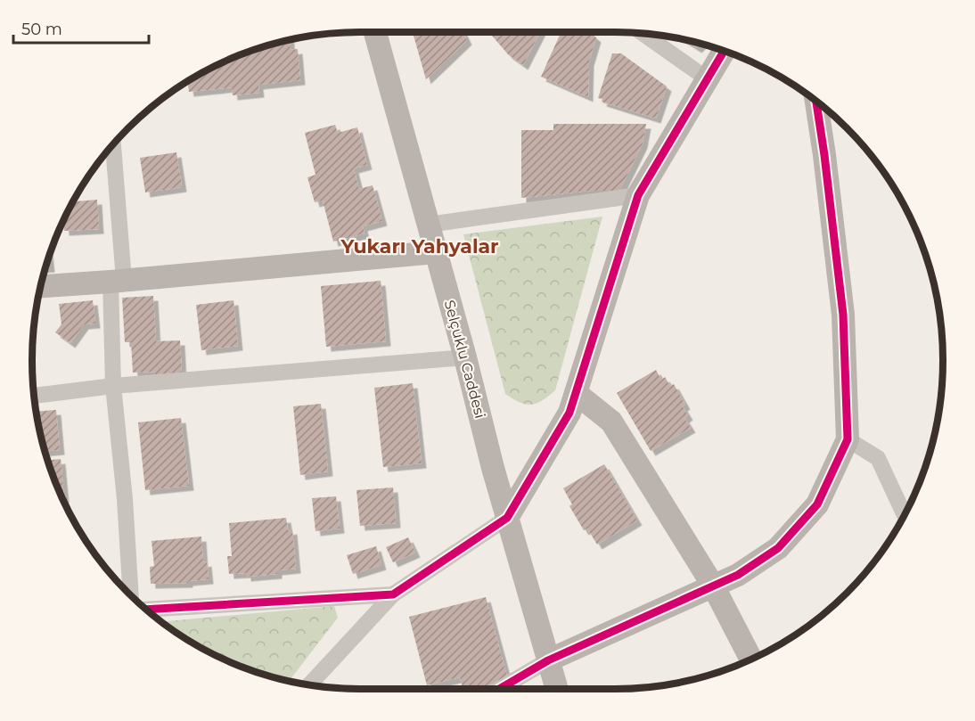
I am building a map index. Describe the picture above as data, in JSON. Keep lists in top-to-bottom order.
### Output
{
  "streets": {
    "street": ["Selçuklu Caddesi"]
  },
  "districts": ["Yukarı Yahyalar"],
  "scale_bar": "50 m"
}
